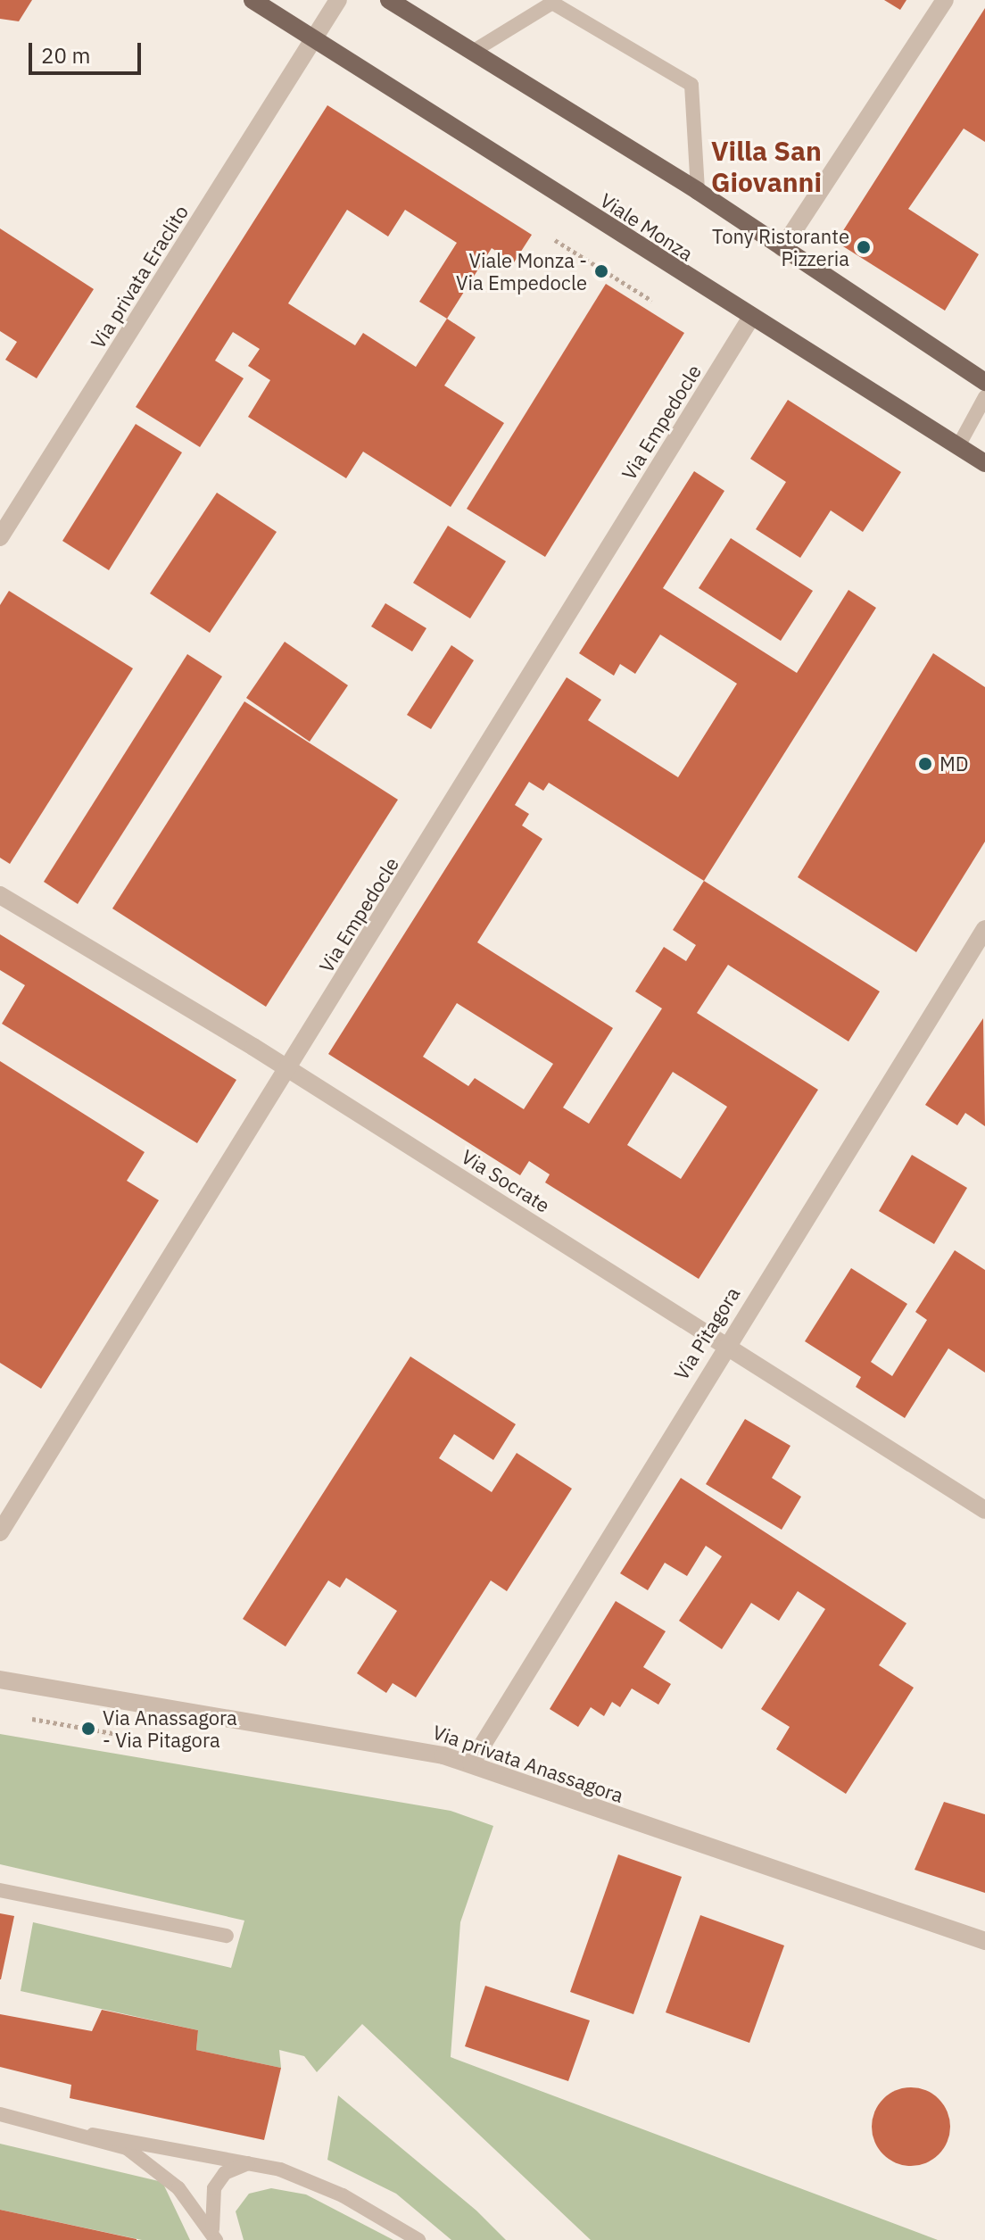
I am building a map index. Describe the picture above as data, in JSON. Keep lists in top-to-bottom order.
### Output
{
  "streets": {
    "main road": ["Viale Monza"],
    "street": [
      "Via privata Eraclito",
      "Via Empedocle",
      "Via Socrate",
      "Via Pitagora",
      "Via privata Anassagora"
    ]
  },
  "crossings": [
    ["Viale Monza", "Via privata Eraclito"],
    ["Viale Monza", "Via Empedocle"],
    ["Via Empedocle", "Via Socrate"],
    ["Via Socrate", "Via Pitagora"],
    ["Via Pitagora", "Via privata Anassagora"]
  ],
  "districts": ["Villa San Giovanni"],
  "places": [
    "Tony Ristorante Pizzeria",
    "Viale Monza - Via Empedocle",
    "MD",
    "Via Anassagora - Via Pitagora"
  ],
  "scale_bar": "20 m"
}
